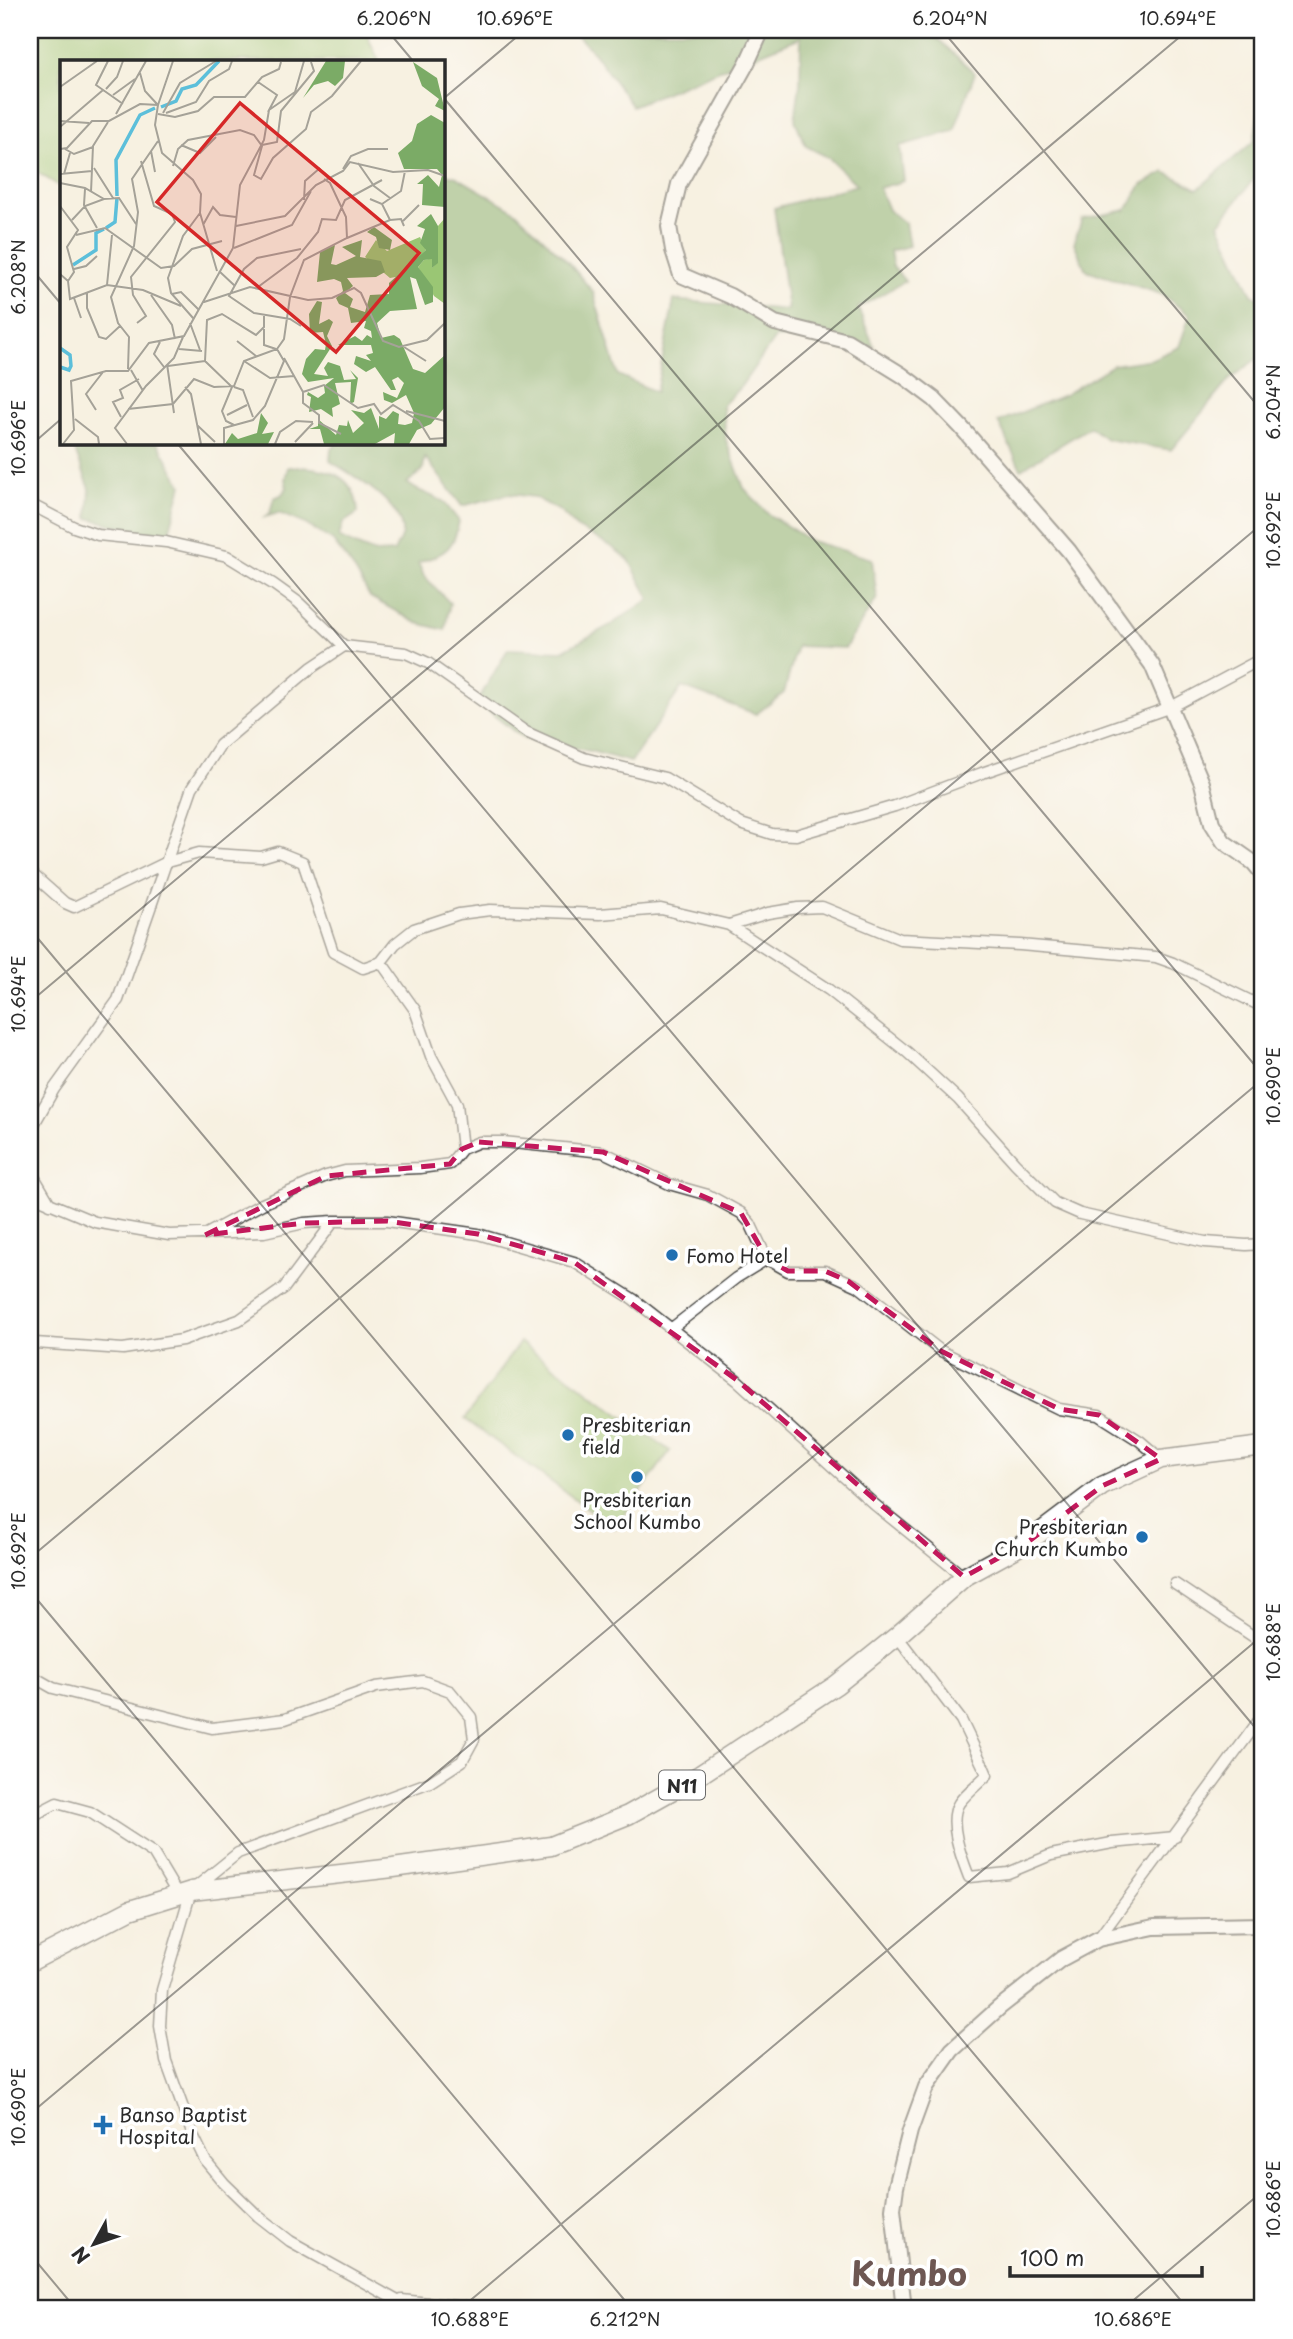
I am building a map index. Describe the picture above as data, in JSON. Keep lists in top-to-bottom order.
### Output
{
  "streets": {
    "highway": ["N11"]
  },
  "districts": ["Kumbo"],
  "places": {
    "other": [
      "Fomo Hotel",
      "Presbiterian field",
      "Presbiterian School Kumbo",
      "Presbiterian Church Kumbo"
    ],
    "health": ["Banso Baptist Hospital"]
  },
  "scale_bar": "100 m",
  "north": "bottom left",
  "coordinates": [
    "6.206°N",
    "10.696°E",
    "6.204°N",
    "10.694°E",
    "6.208°N",
    "10.692°E",
    "10.690°E",
    "10.688°E",
    "10.686°E",
    "6.212°N"
  ]
}
